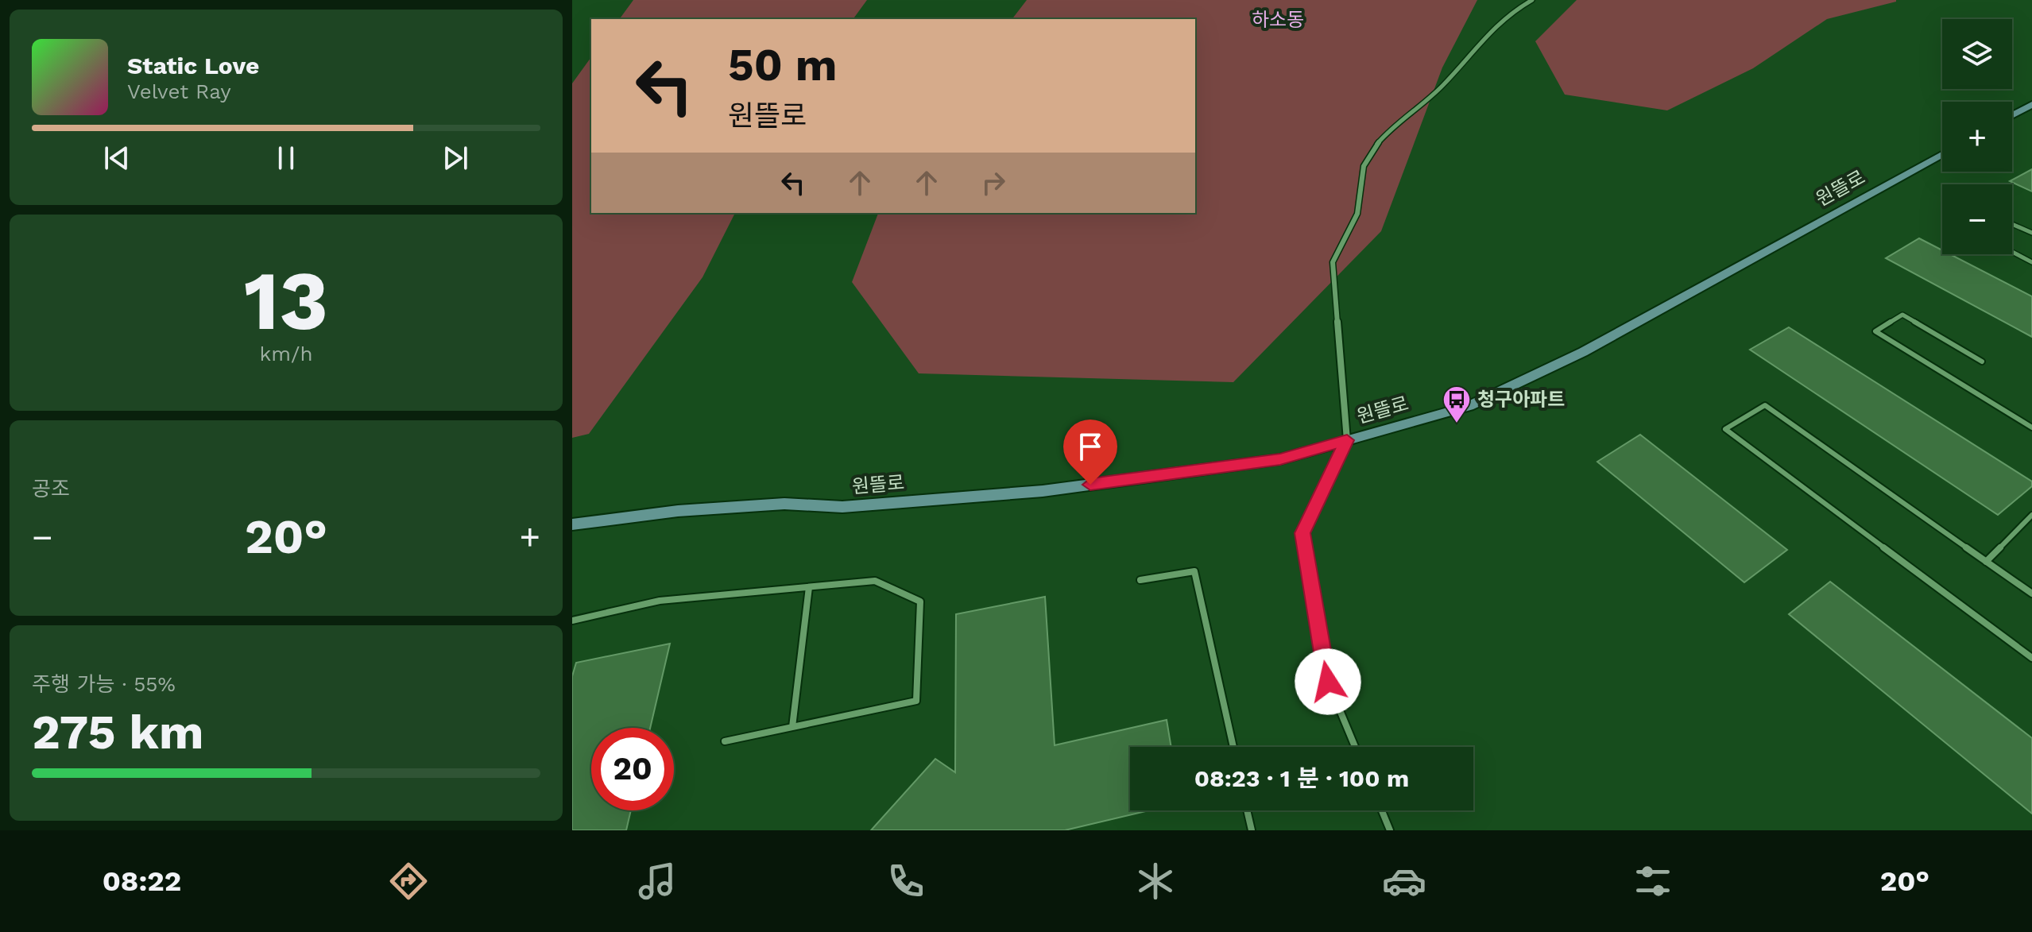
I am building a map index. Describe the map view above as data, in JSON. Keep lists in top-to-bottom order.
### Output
{
  "streets": {
    "street": ["원뜰로"]
  },
  "districts": ["하소동"],
  "places": {
    "bus stop": ["청구아파트"]
  },
  "page": {
    "map_buttons": ["+", "−"],
    "turn": ["50 m", "원뜰로"],
    "song": ["Static Love", "Velvet Ray"],
    "tile": [
      ["13", "km/h"],
      "공조",
      ["주행 가능 · 55%", "275 km"]
    ],
    "heat": ["−", "20°", "+"],
    "limit": "20",
    "trip": "08:23 · 1 분 · 100 m",
    "tabs": ["08:22", "20°"]
  }
}
